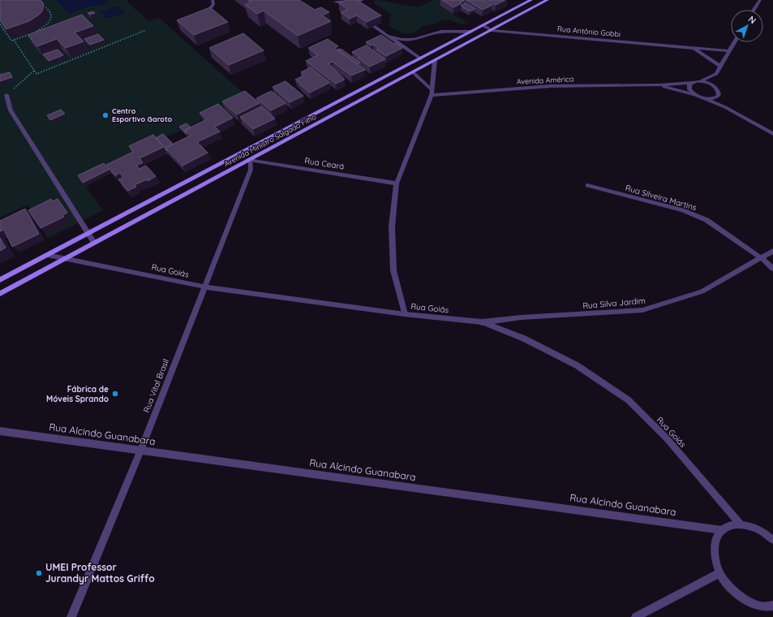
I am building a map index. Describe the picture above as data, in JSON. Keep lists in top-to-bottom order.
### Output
{
  "streets": {
    "main road": ["Avenida Ministro Salgado Filho"],
    "street": [
      "Rua Antônio Gobbi",
      "Avenida América",
      "Rua Ceará",
      "Rua Silveira Martins",
      "Rua Goiás",
      "Rua Silva Jardim",
      "Rua Vital Brasil",
      "Rua Alcindo Guanabara"
    ]
  },
  "crossings": [
    ["Rua Antônio Gobbi", "Avenida Ministro Salgado Filho"],
    ["Avenida Ministro Salgado Filho", "Rua Ceará"],
    ["Avenida Ministro Salgado Filho", "Rua Goiás"],
    ["Avenida Ministro Salgado Filho", "Rua Vital Brasil"],
    ["Rua Ceará", "Rua Vital Brasil"],
    ["Rua Silveira Martins", "Rua Silva Jardim"],
    ["Rua Goiás", "Rua Silva Jardim"],
    ["Rua Goiás", "Rua Vital Brasil"],
    ["Rua Vital Brasil", "Rua Alcindo Guanabara"]
  ],
  "places": ["Centro Esportivo Garoto", "Fábrica de Móveis Sprando", "UMEI Professor Jurandyr Mattos Griffo"],
  "north": "top right"
}
